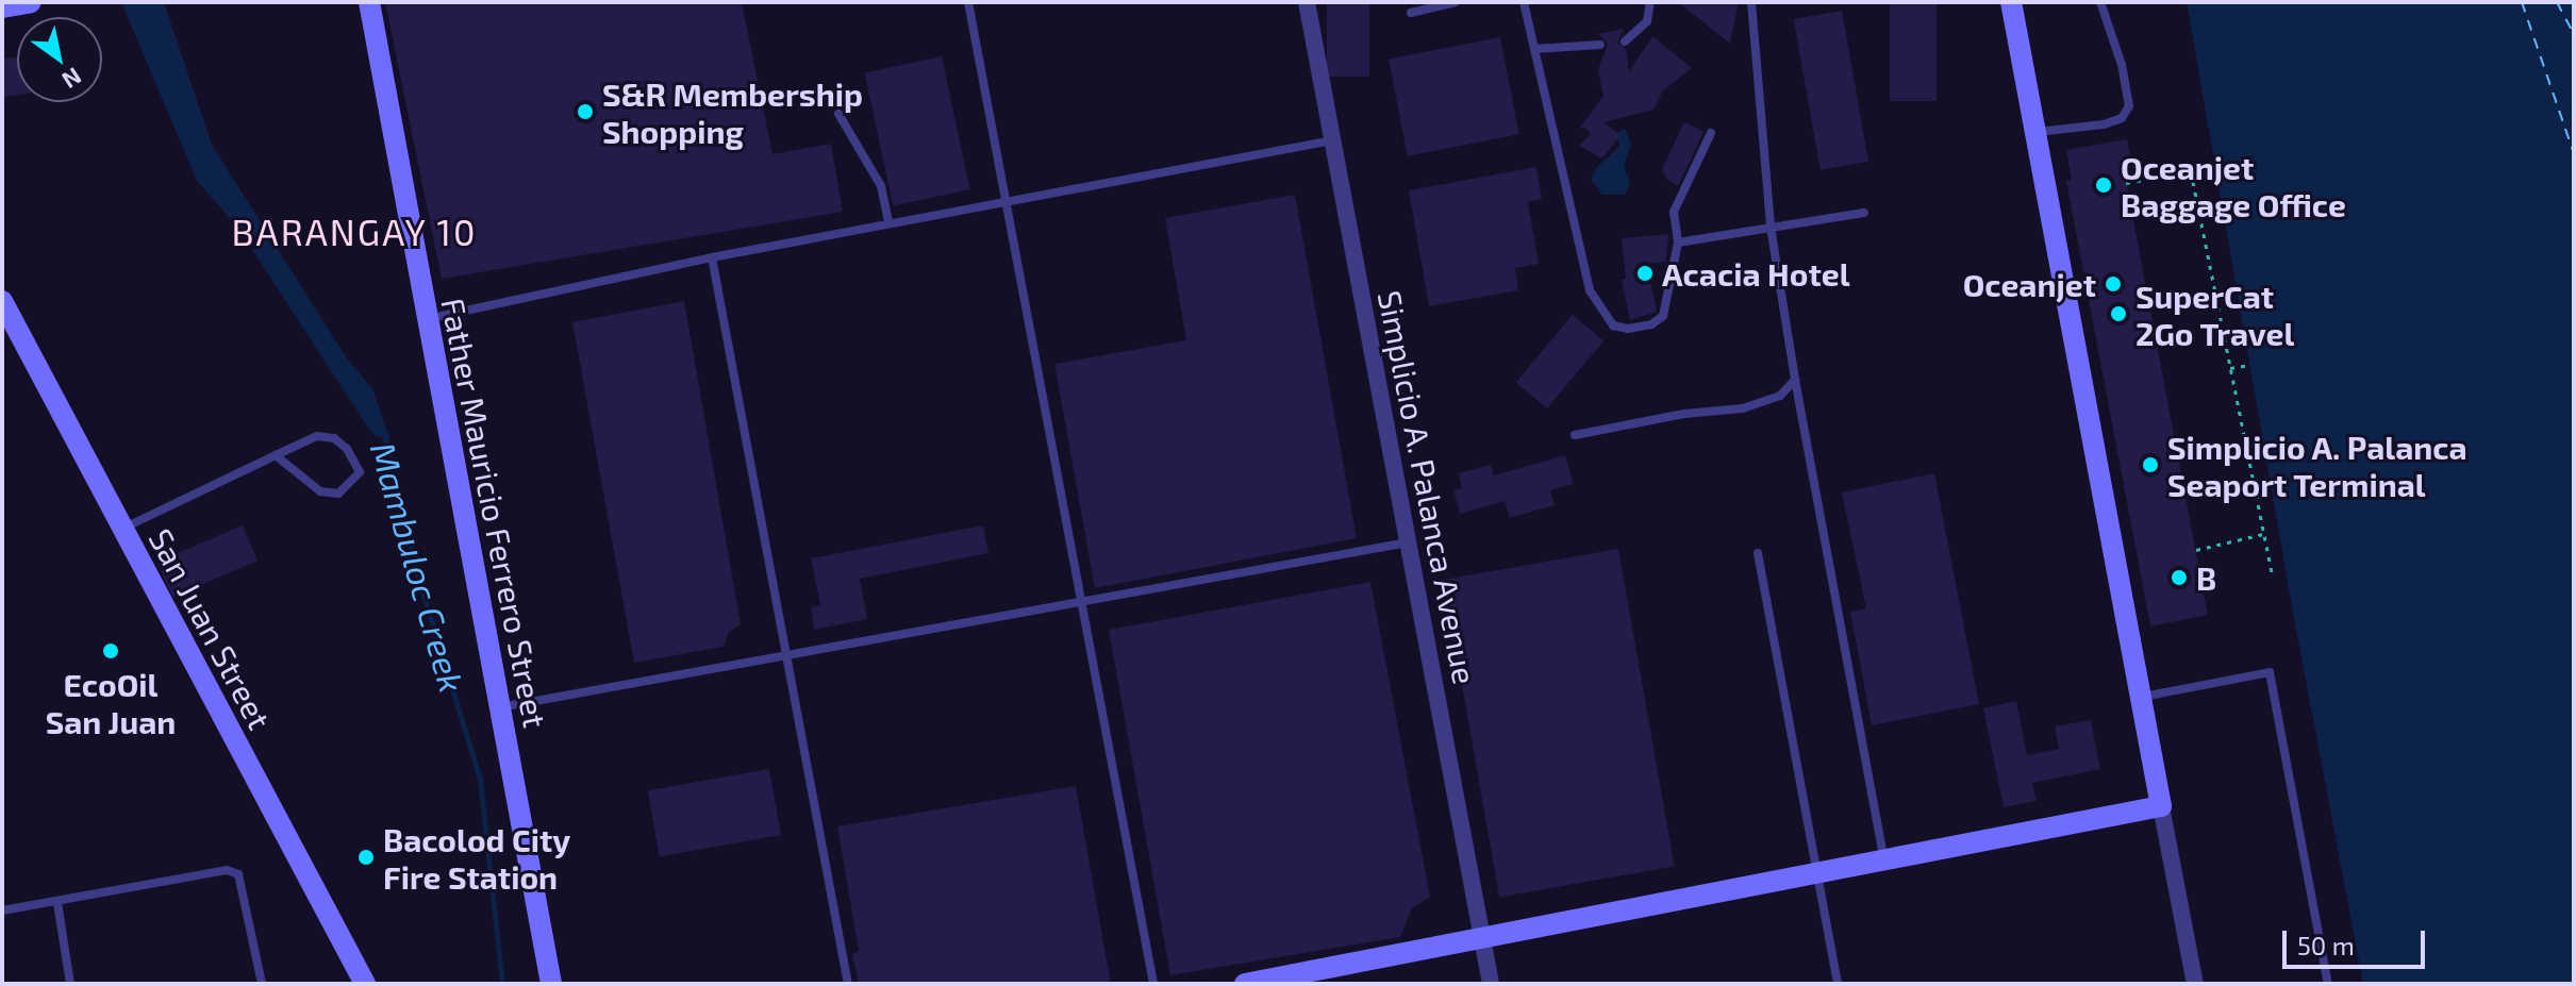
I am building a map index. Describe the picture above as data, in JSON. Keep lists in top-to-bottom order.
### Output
{
  "streets": {
    "street": ["Simplicio A. Palanca Avenue", "Father Mauricio Ferrero Street", "San Juan Street"]
  },
  "districts": ["BARANGAY 10"],
  "water": ["Mambuloc Creek"],
  "places": [
    "S&R Membership Shopping",
    "Oceanjet Baggage Office",
    "Acacia Hotel",
    "Oceanjet",
    "SuperCat 2Go Travel",
    "Simplicio A. Palanca Seaport Terminal",
    "B",
    "EcoOil San Juan",
    "Bacolod City Fire Station"
  ],
  "scale_bar": "50 m",
  "north": "bottom right"
}
